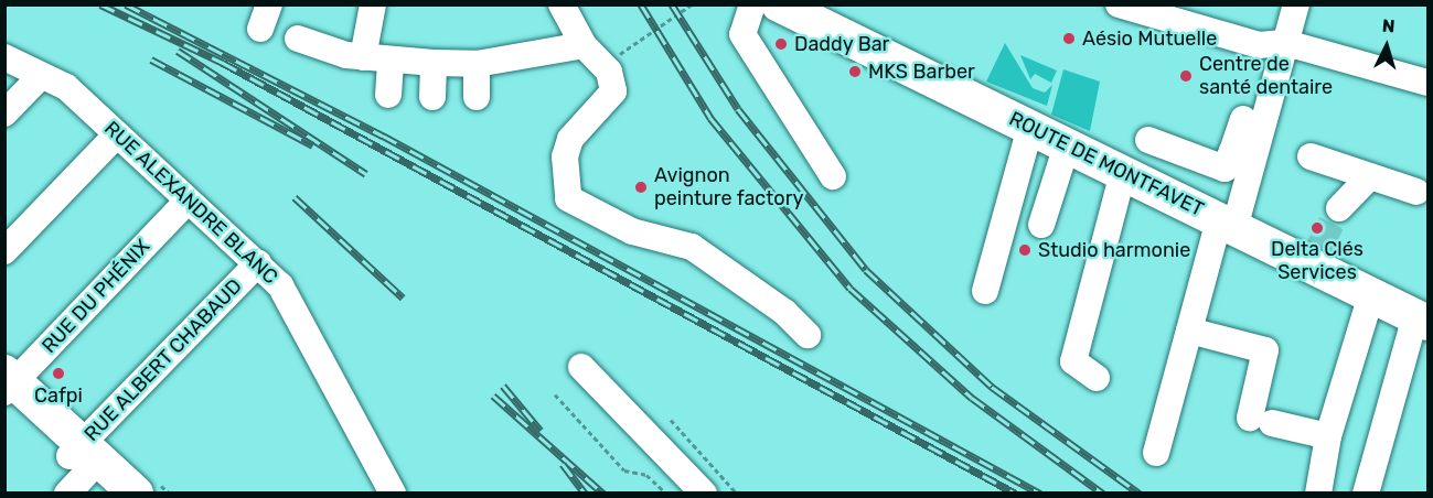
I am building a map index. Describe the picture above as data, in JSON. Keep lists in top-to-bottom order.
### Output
{
  "streets": {
    "main road": ["ROUTE DE MONTFAVET"],
    "street": ["RUE ALEXANDRE BLANC", "RUE DU PHÉNIX", "RUE ALBERT CHABAUD"]
  },
  "crossings": [
    ["RUE ALEXANDRE BLANC", "RUE DU PHÉNIX"],
    ["RUE ALEXANDRE BLANC", "RUE ALBERT CHABAUD"]
  ],
  "places": [
    "Aésio Mutuelle",
    "Daddy Bar",
    "MKS Barber",
    "Centre de santé dentaire",
    "Avignon peinture factory",
    "Delta Clés Services",
    "Studio harmonie",
    "Cafpi"
  ],
  "north": "top"
}
